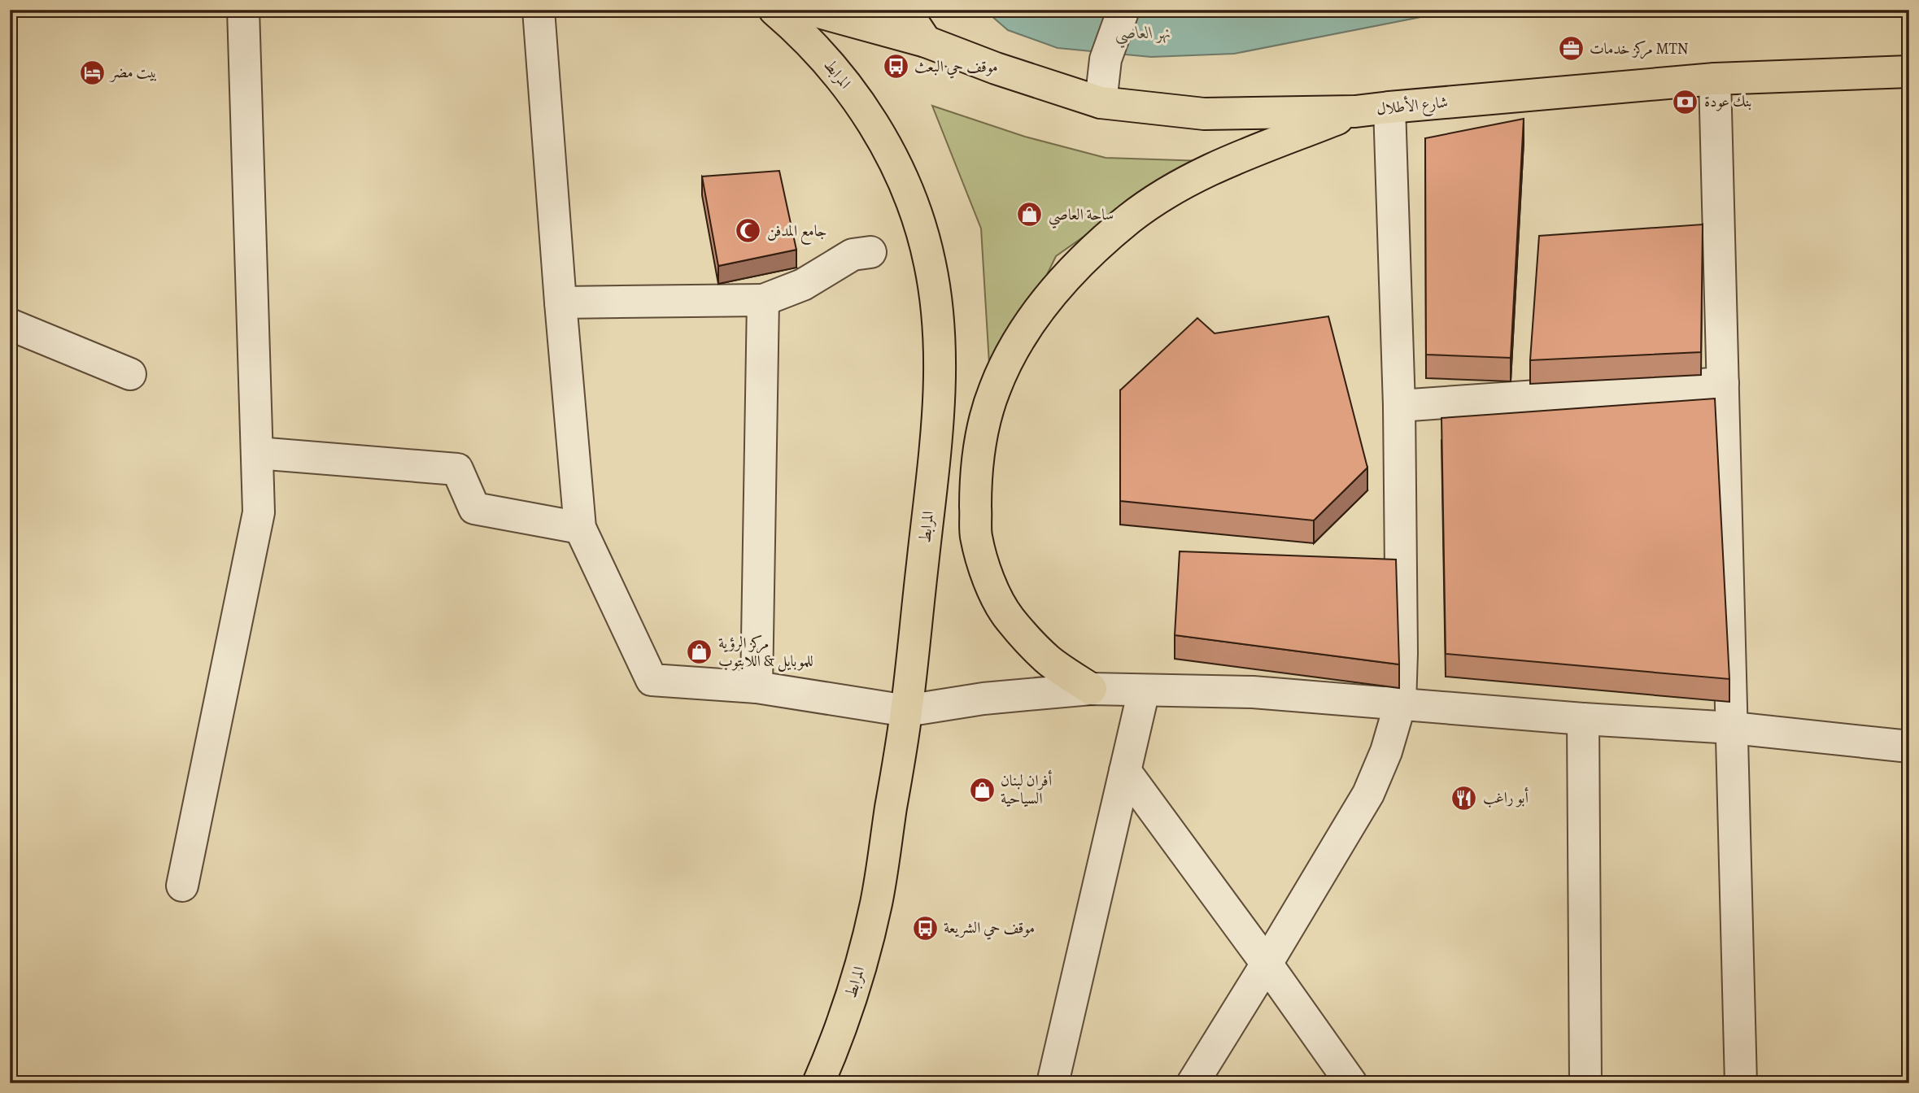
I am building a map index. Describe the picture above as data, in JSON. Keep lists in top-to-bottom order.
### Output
{
  "streets": {
    "main road": ["المرابط", "شارع الأطلال"]
  },
  "water": ["نهر العاصي"],
  "places": {
    "office": ["مركز خدمات MTN"],
    "bus stop": ["موقف حي البعث", "موقف حي الشريعة"],
    "hotel": ["بيت مضر"],
    "bank": ["بنك عودة"],
    "shop": ["ساحة العاصي", "مركز الرؤية للموبايل & اللابتوب", "أفران لبنان السياحية"],
    "mosque": ["جامع المدفن"],
    "restaurant": ["أبو راغب"]
  }
}
